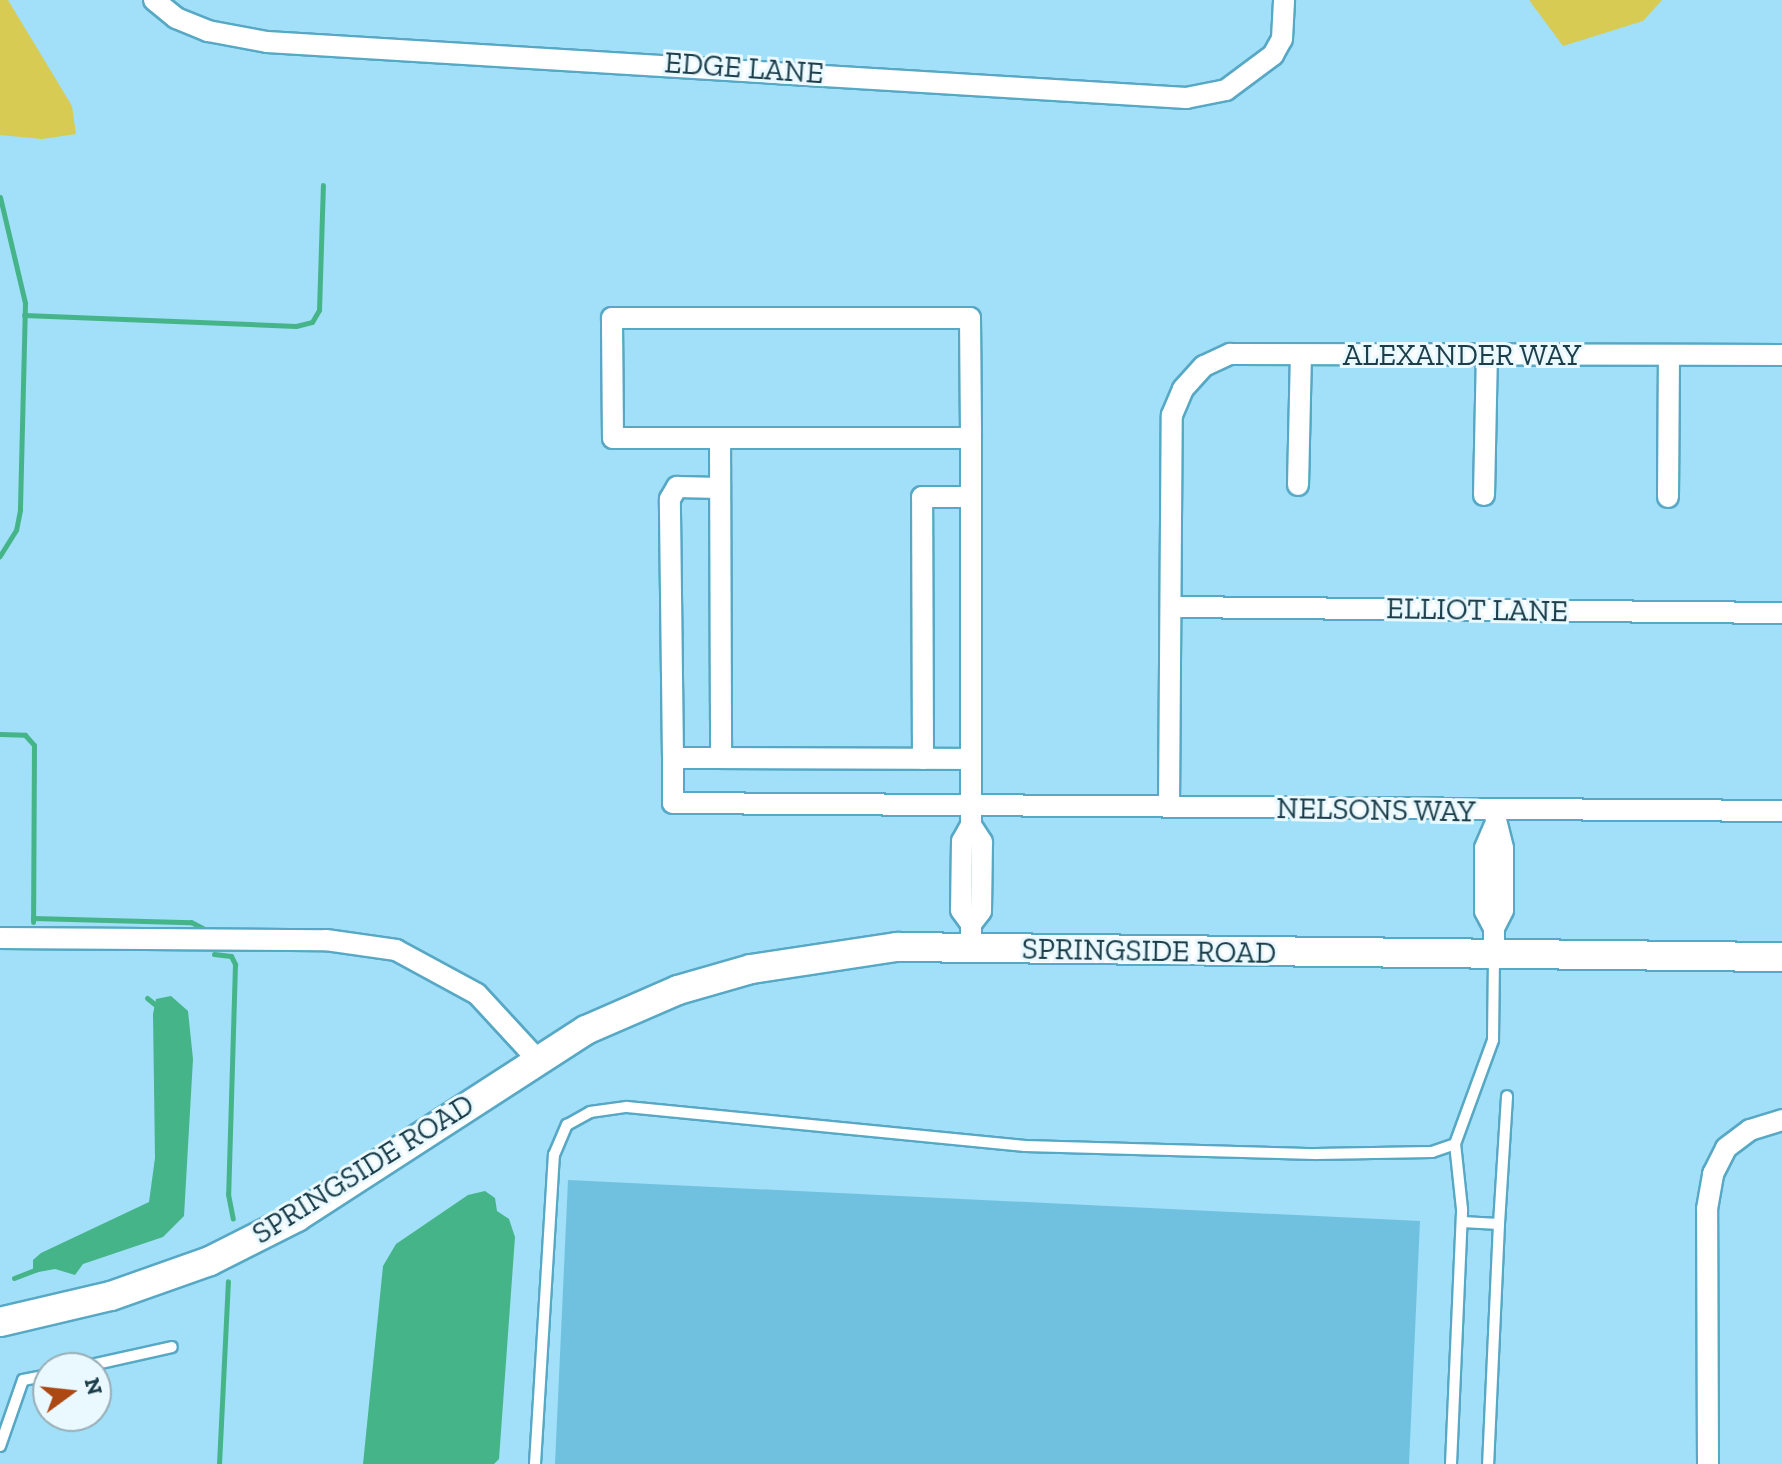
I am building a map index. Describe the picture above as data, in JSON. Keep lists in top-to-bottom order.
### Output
{
  "streets": {
    "main road": ["SPRINGSIDE ROAD"],
    "street": [
      "EDGE LANE",
      "ALEXANDER WAY",
      "ELLIOT LANE",
      "NELSONS WAY"
    ]
  },
  "crossings": [
    ["ALEXANDER WAY", "ELLIOT LANE"]
  ],
  "north": "right"
}
